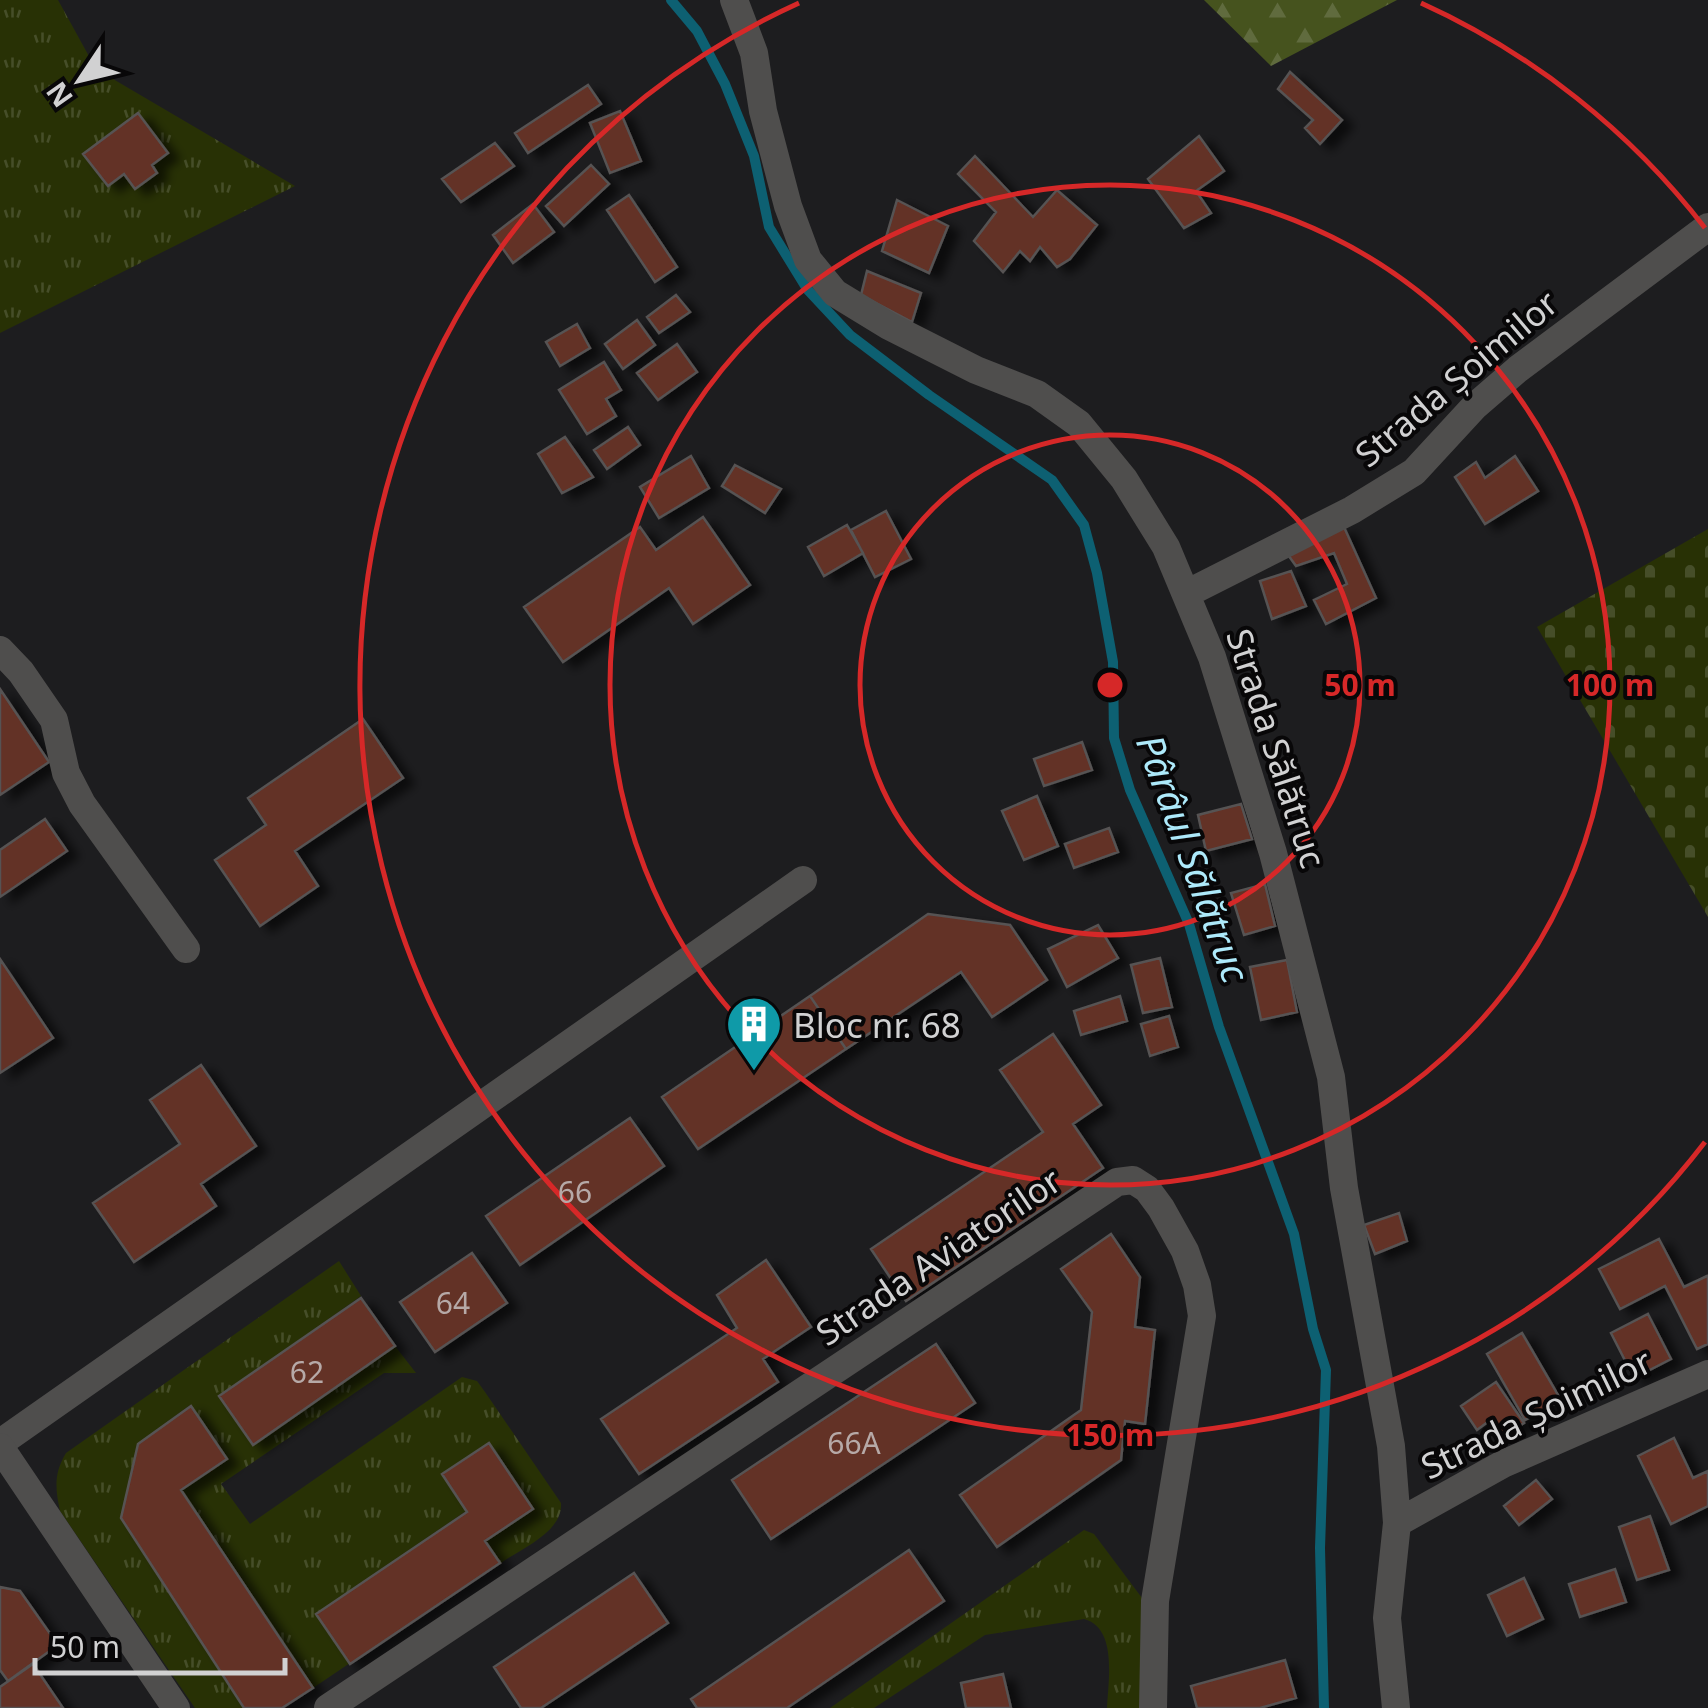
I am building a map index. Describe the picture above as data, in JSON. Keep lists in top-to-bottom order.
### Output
{
  "streets": {
    "street": ["Strada Șoimilor", "Strada Sălătruc", "Strada Aviatorilor"]
  },
  "crossings": [
    ["Strada Șoimilor", "Strada Sălătruc"]
  ],
  "water": ["Pârâul Sălătruc"],
  "places": {
    "building": ["Bloc nr. 68"]
  },
  "house_numbers": [
    "66",
    "64",
    "62",
    "66A"
  ],
  "scale_bar": "50 m",
  "north": "bottom left",
  "rings": ["50 m", "100 m", "150 m"]
}
